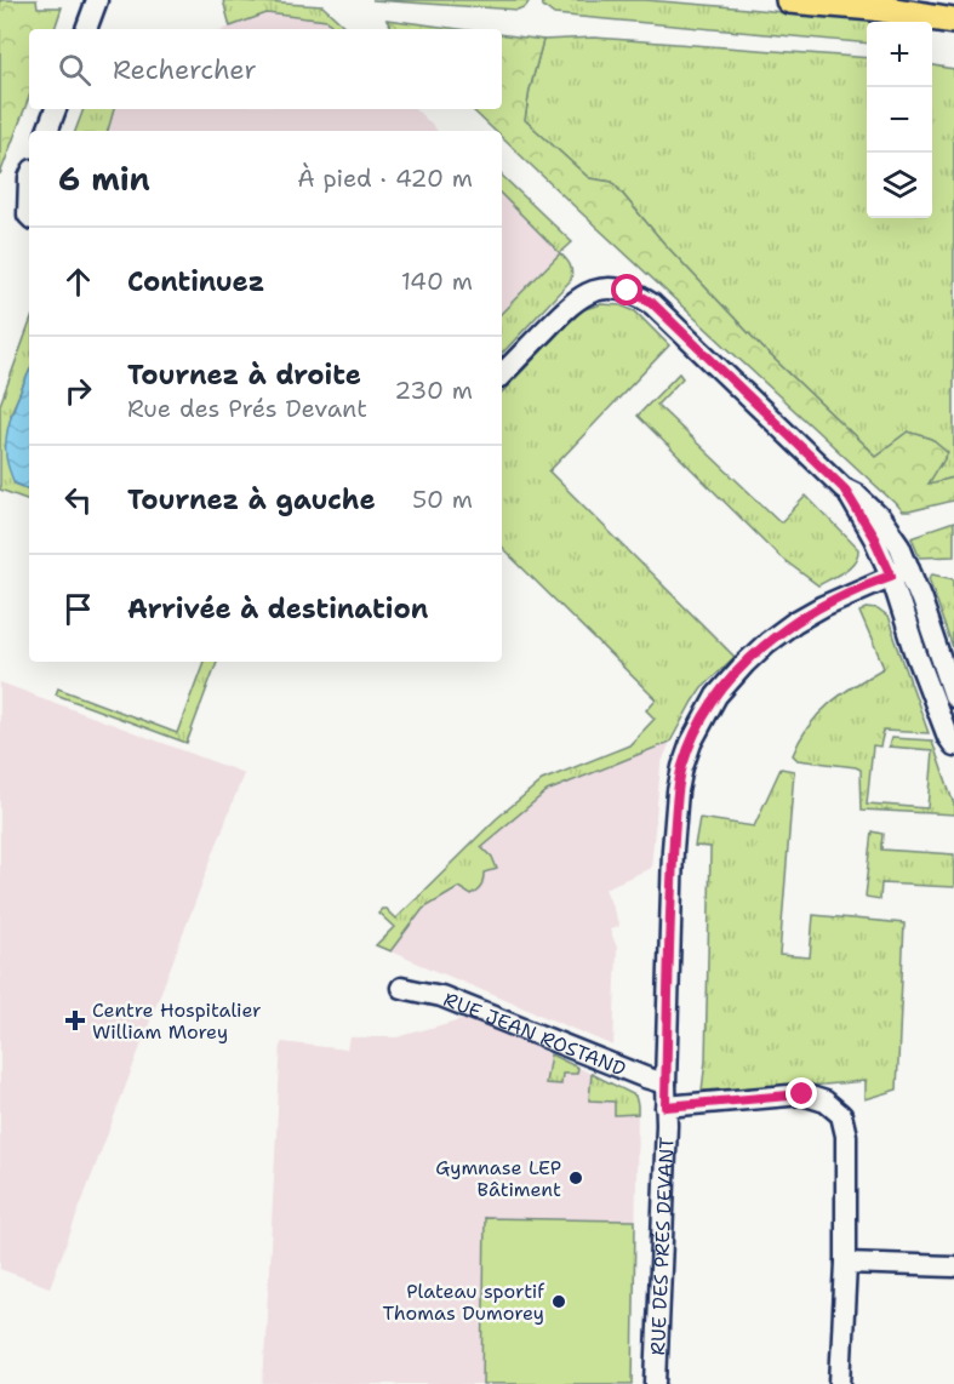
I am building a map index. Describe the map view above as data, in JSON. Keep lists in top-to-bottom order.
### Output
{
  "streets": {
    "street": ["RUE JEAN ROSTAND", "RUE DES PRÉS DEVANT"]
  },
  "crossings": [
    ["RUE JEAN ROSTAND", "RUE DES PRÉS DEVANT"]
  ],
  "places": {
    "health": ["Centre Hospitalier William Morey"],
    "other": ["Gymnase LEP Bâtiment", "Plateau sportif Thomas Dumorey"]
  },
  "page": {
    "map_buttons": ["+", "−"],
    "search": "Rechercher",
    "heading": ["6 min", "À pied · 420 m"],
    "list": [
      ["Continuez", "140 m"],
      ["Tournez à droite", "Rue des Prés Devant", "230 m"],
      ["Tournez à gauche", "50 m"],
      "Arrivée à destination"
    ]
  }
}
